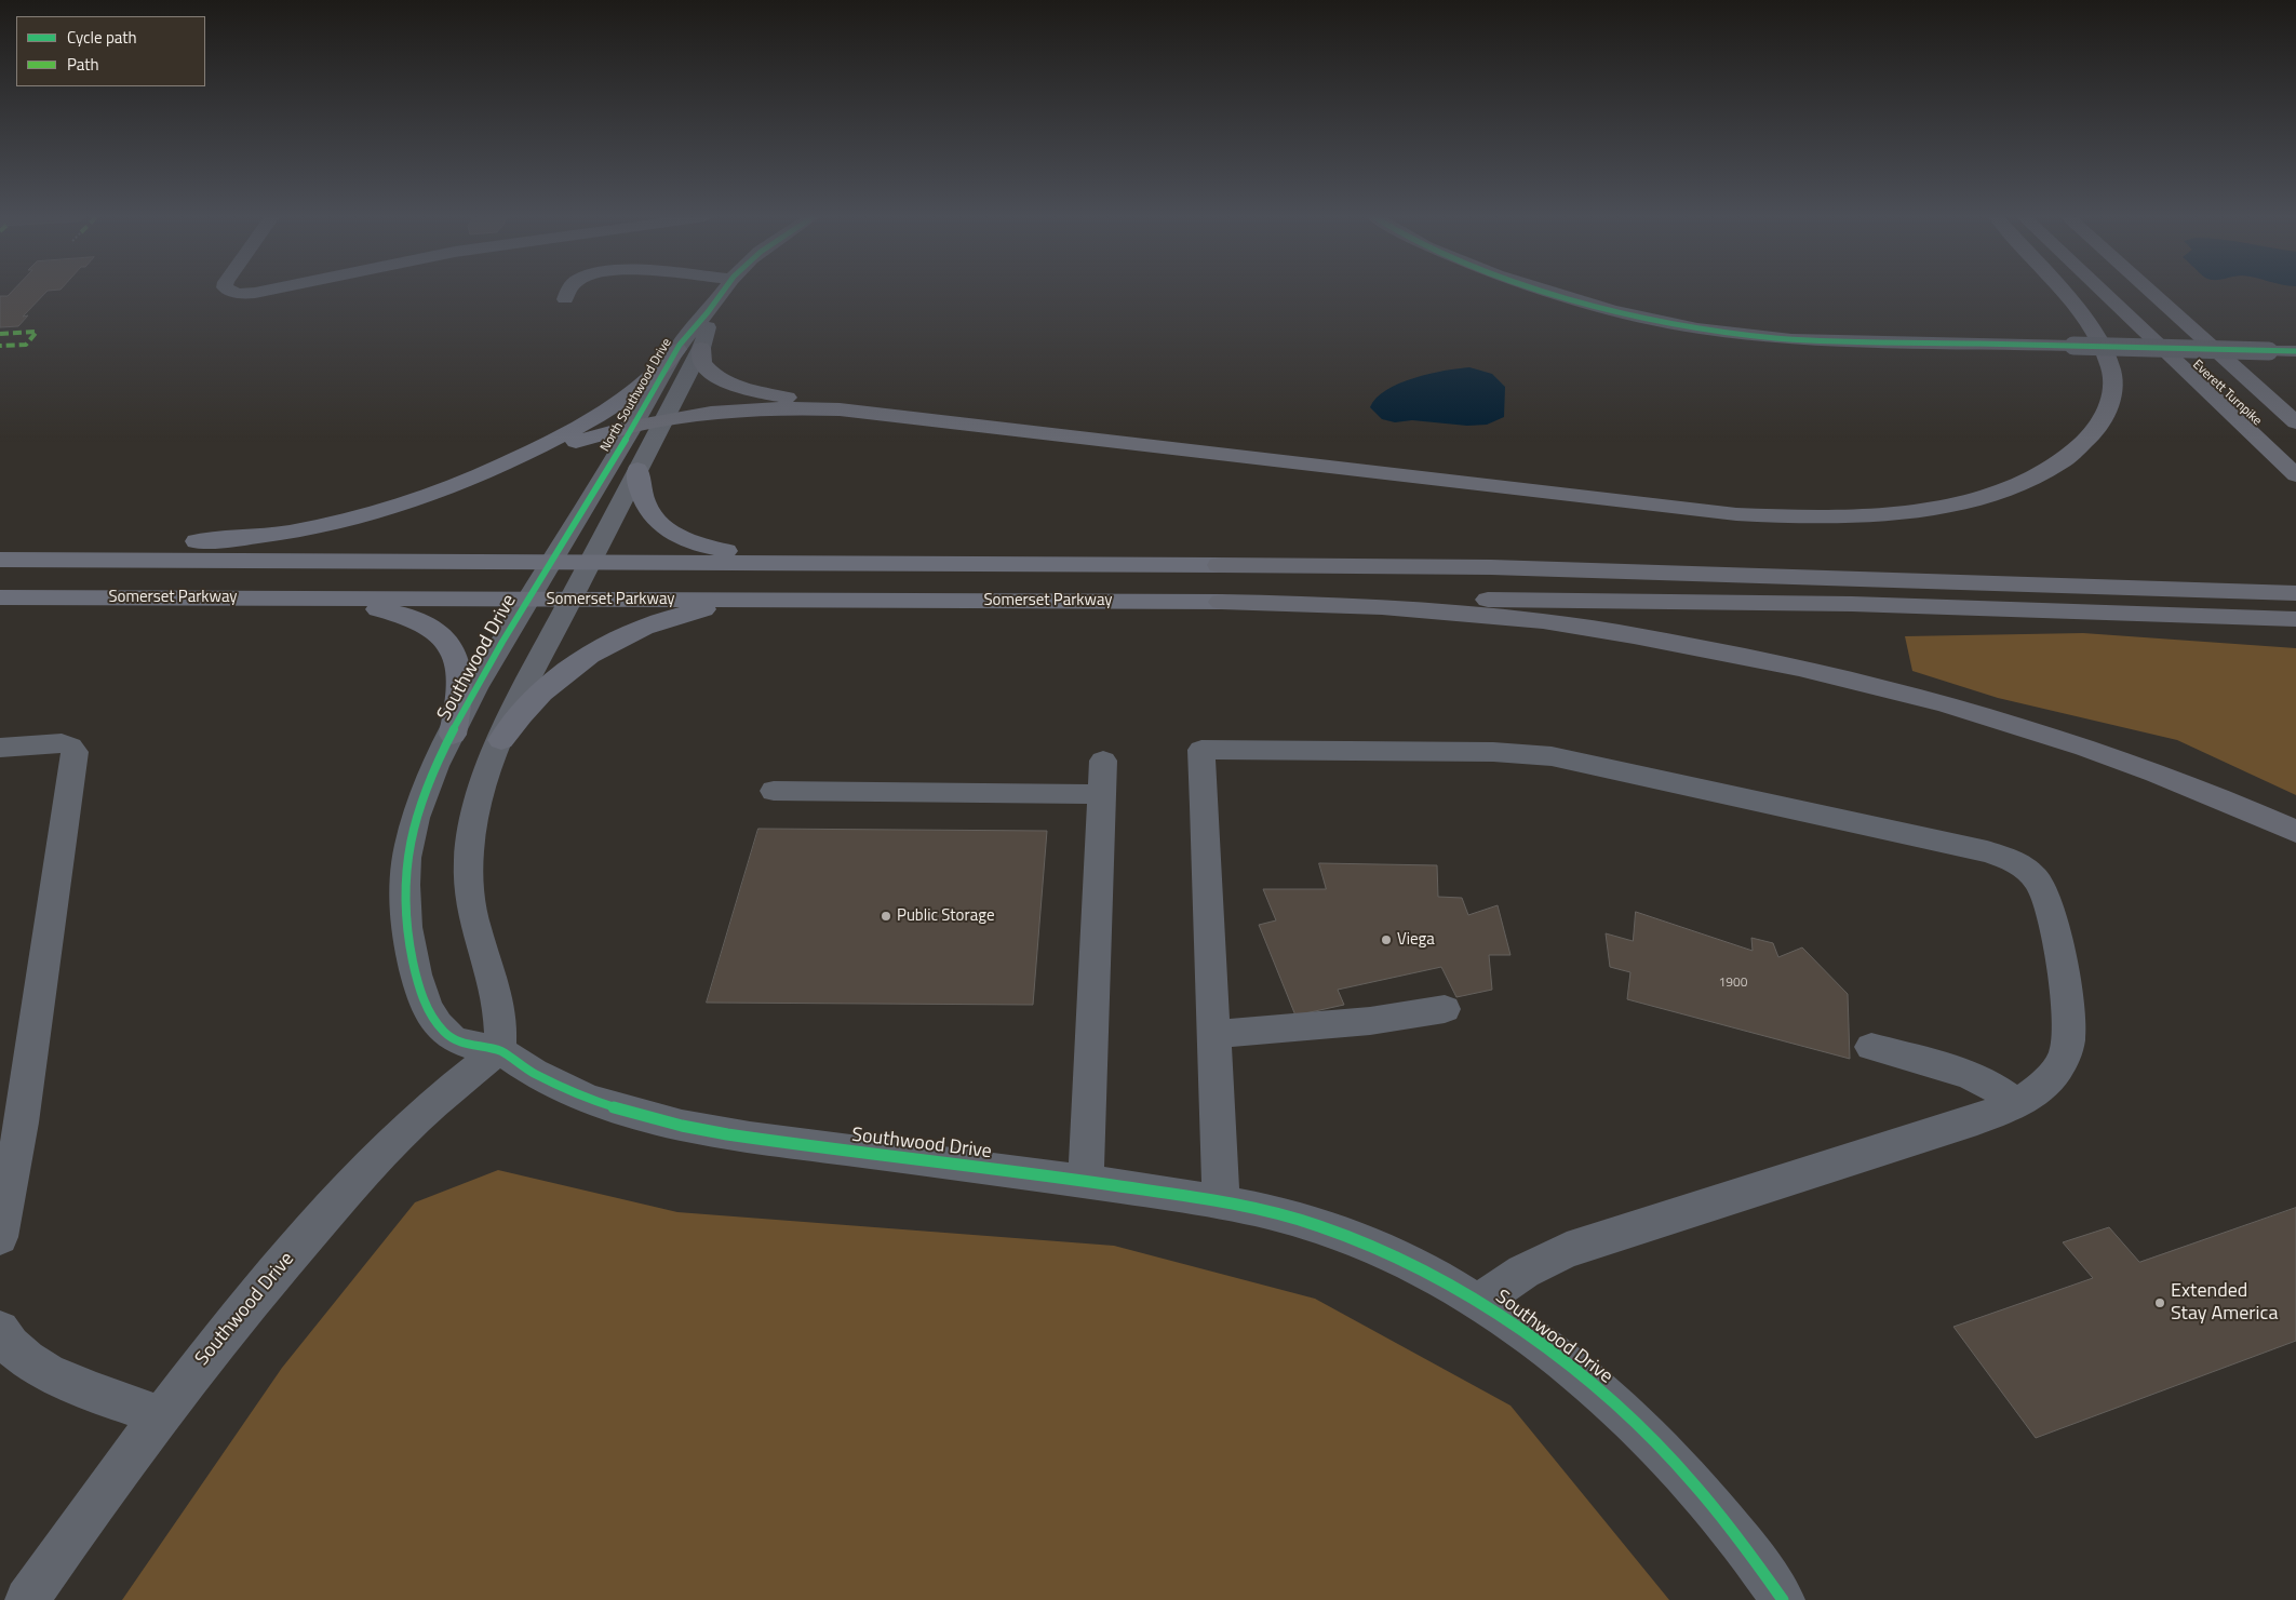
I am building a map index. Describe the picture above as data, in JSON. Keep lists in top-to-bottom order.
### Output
{
  "streets": {
    "highway": ["Everett Turnpike"],
    "main road": ["Somerset Parkway"],
    "street": ["North Southwood Drive", "Southwood Drive"]
  },
  "crossings": [
    ["North Southwood Drive", "Somerset Parkway"],
    ["North Southwood Drive", "Southwood Drive"],
    ["Somerset Parkway", "Southwood Drive"]
  ],
  "places": ["Public Storage", "Viega", "Extended Stay America"],
  "house_numbers": ["1900"],
  "legend": ["Cycle path", "Path"]
}
